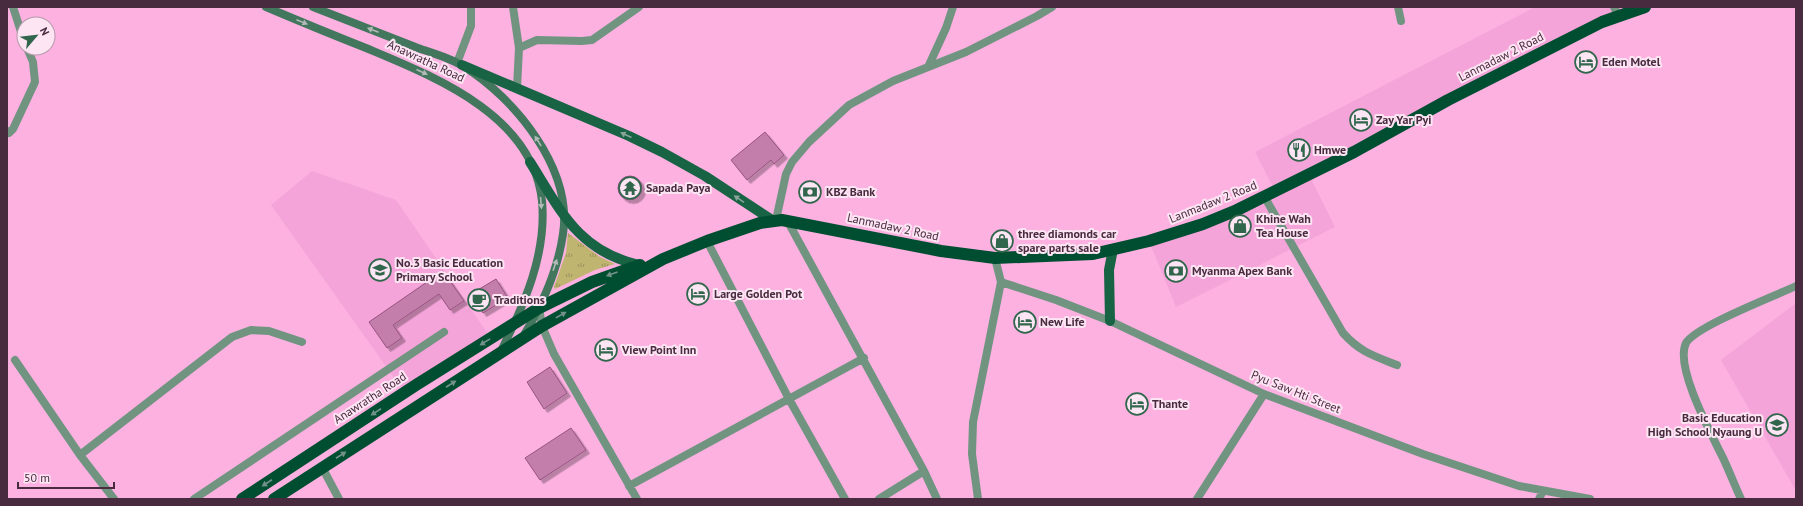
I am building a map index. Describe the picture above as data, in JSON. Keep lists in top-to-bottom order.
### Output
{
  "streets": {
    "highway": ["Lanmadaw 2 Road", "Anawratha Road"],
    "street": ["Pyu Saw Hti Street"]
  },
  "places": {
    "hotel": [
      "Eden Motel",
      "Zay Yar Pyi",
      "Large Golden Pot",
      "New Life",
      "View Point Inn",
      "Thante"
    ],
    "restaurant": ["Hmwe"],
    "temple": ["Sapada Paya"],
    "bank": ["KBZ Bank", "Myanma Apex Bank"],
    "shop": ["Khine Wah Tea House", "three diamonds car spare parts sale"],
    "school or university": ["No.3 Basic Education Primary School", "Basic Education High School Nyaung U"],
    "cafe": ["Traditions"]
  },
  "scale_bar": "50 m",
  "north": "top right"
}
